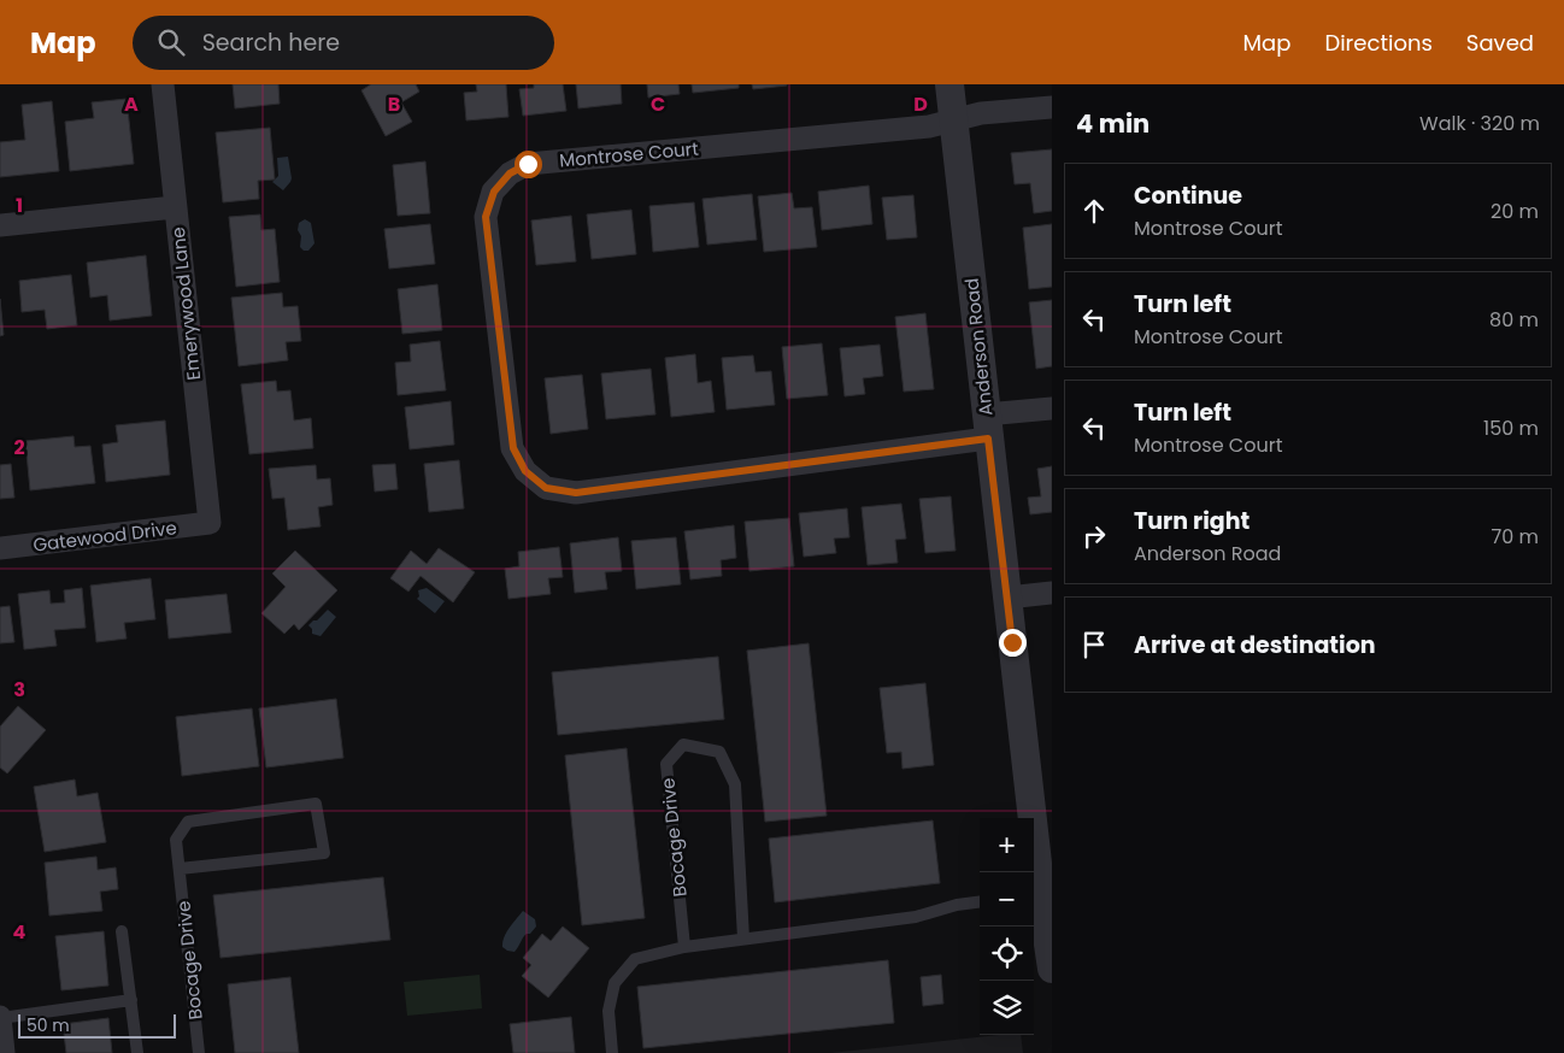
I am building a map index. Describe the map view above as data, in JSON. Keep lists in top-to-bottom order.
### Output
{
  "streets": {
    "street": [
      "Montrose Court",
      "Emerywood Lane",
      "Anderson Road",
      "Gatewood Drive"
    ],
    "lane": ["Bocage Drive"]
  },
  "crossings": [
    ["Montrose Court", "Anderson Road"],
    ["Emerywood Lane", "Gatewood Drive"]
  ],
  "scale_bar": "50 m",
  "page": {
    "header": "Map",
    "search": "Search here",
    "nav": ["Map", "Directions", "Saved"],
    "heading": ["4 min", "Walk · 320 m"],
    "list": [
      ["Continue", "Montrose Court", "20 m"],
      ["Turn left", "Montrose Court", "80 m"],
      ["Turn left", "Montrose Court", "150 m"],
      ["Turn right", "Anderson Road", "70 m"],
      "Arrive at destination"
    ],
    "map_buttons": ["+", "−"],
    "scale": "50 m"
  },
  "grid": {
    "columns": [
      "A",
      "B",
      "C",
      "D"
    ],
    "rows": [
      "1",
      "2",
      "3",
      "4"
    ]
  }
}
